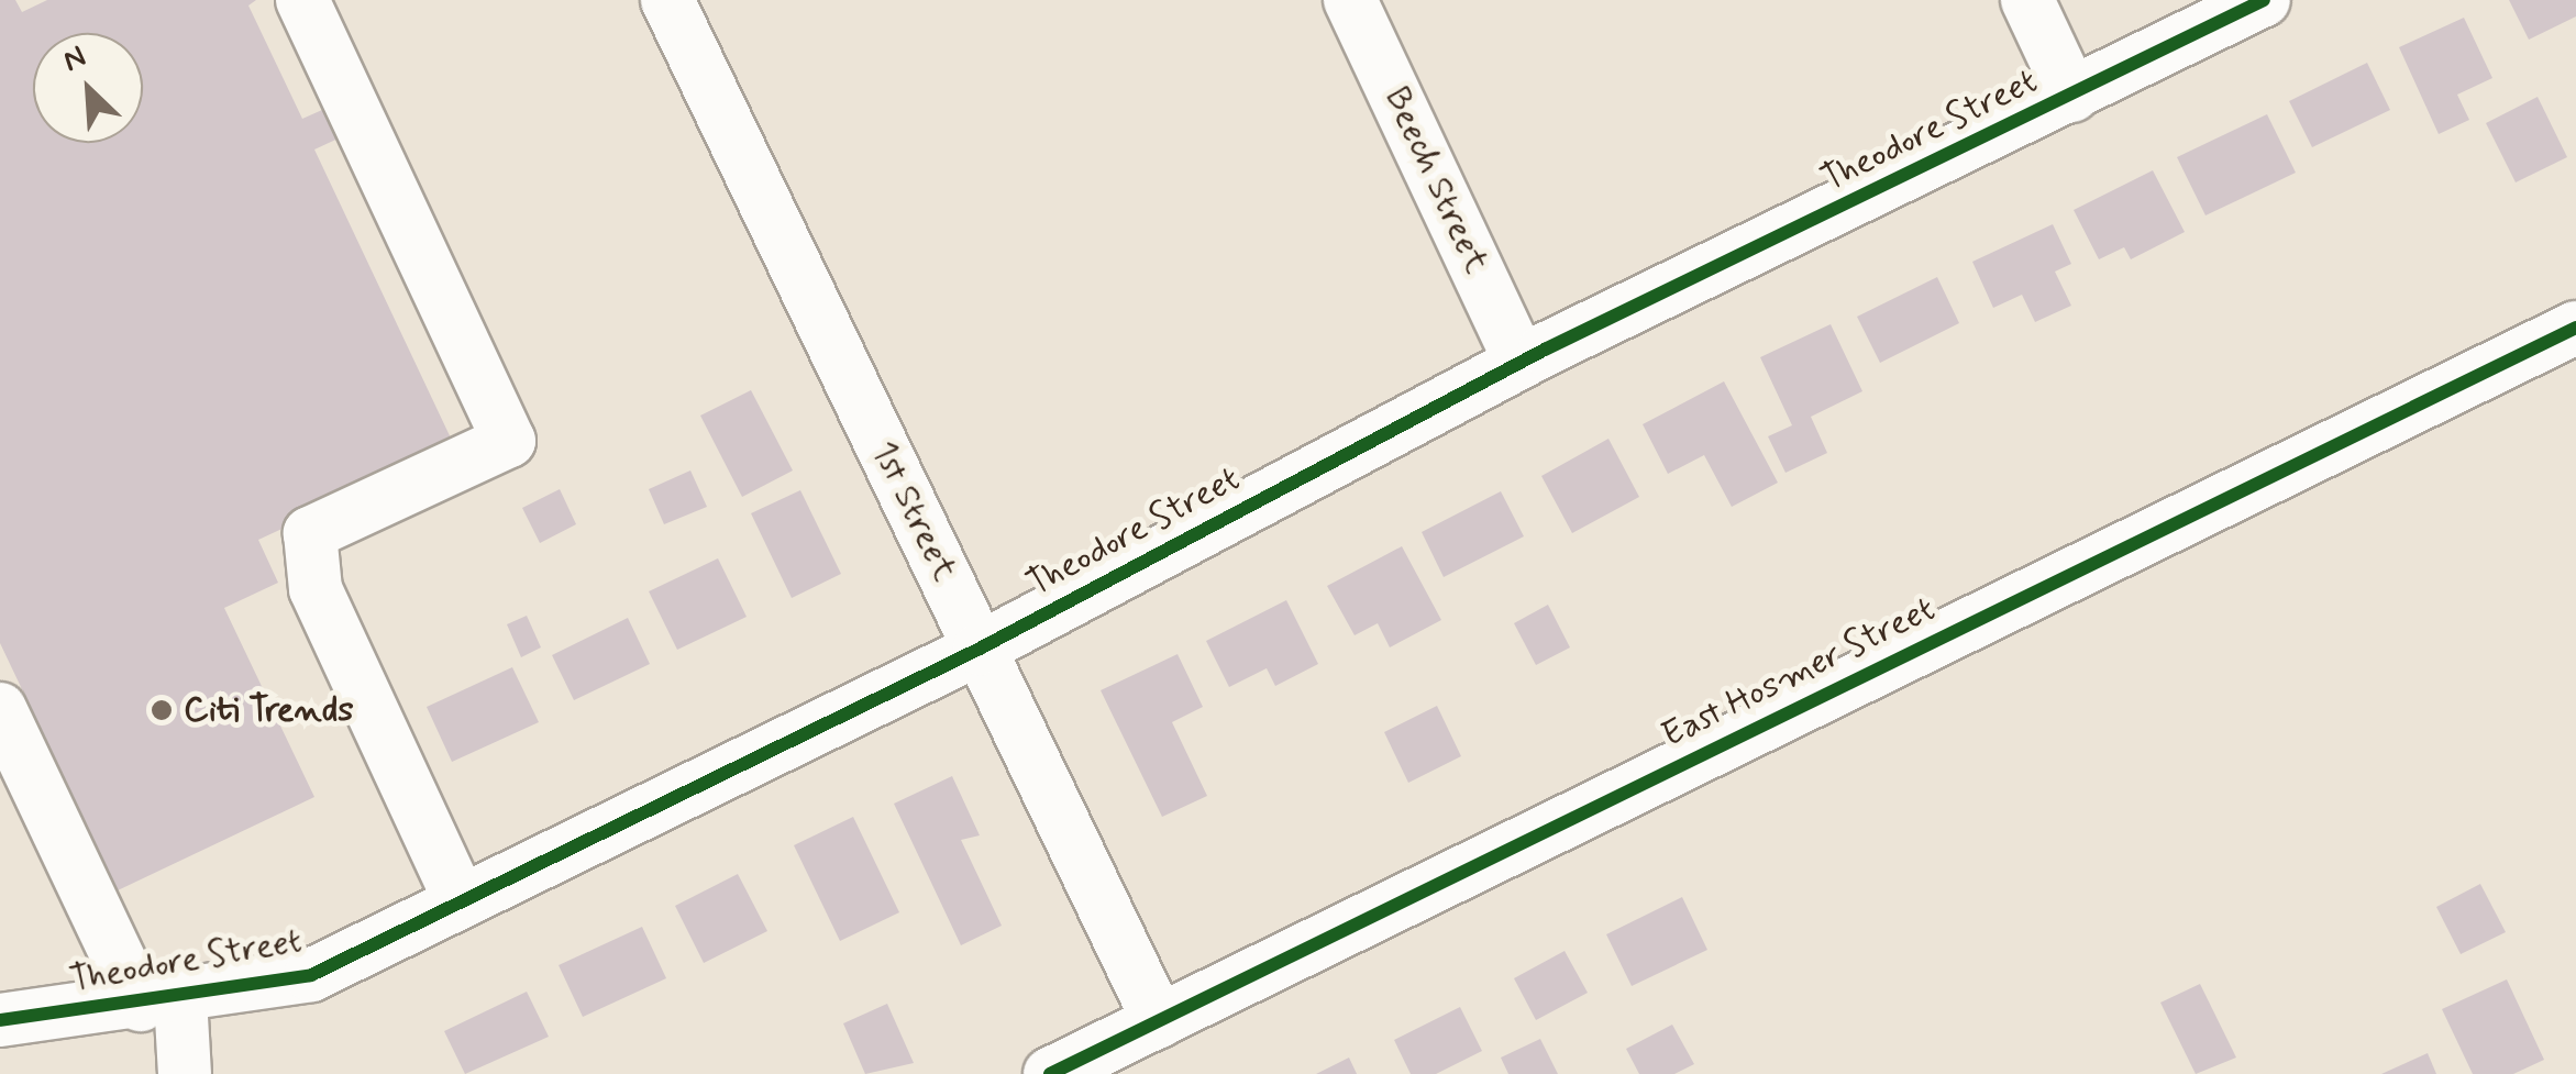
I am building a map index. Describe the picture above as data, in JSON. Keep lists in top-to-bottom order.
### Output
{
  "streets": {
    "street": [
      "Theodore Street",
      "Beech Street",
      "1st Street",
      "East Hosmer Street"
    ]
  },
  "crossings": [
    ["Theodore Street", "Beech Street"],
    ["Theodore Street", "1st Street"],
    ["1st Street", "East Hosmer Street"]
  ],
  "places": ["Citi Trends"],
  "north": "top left"
}
